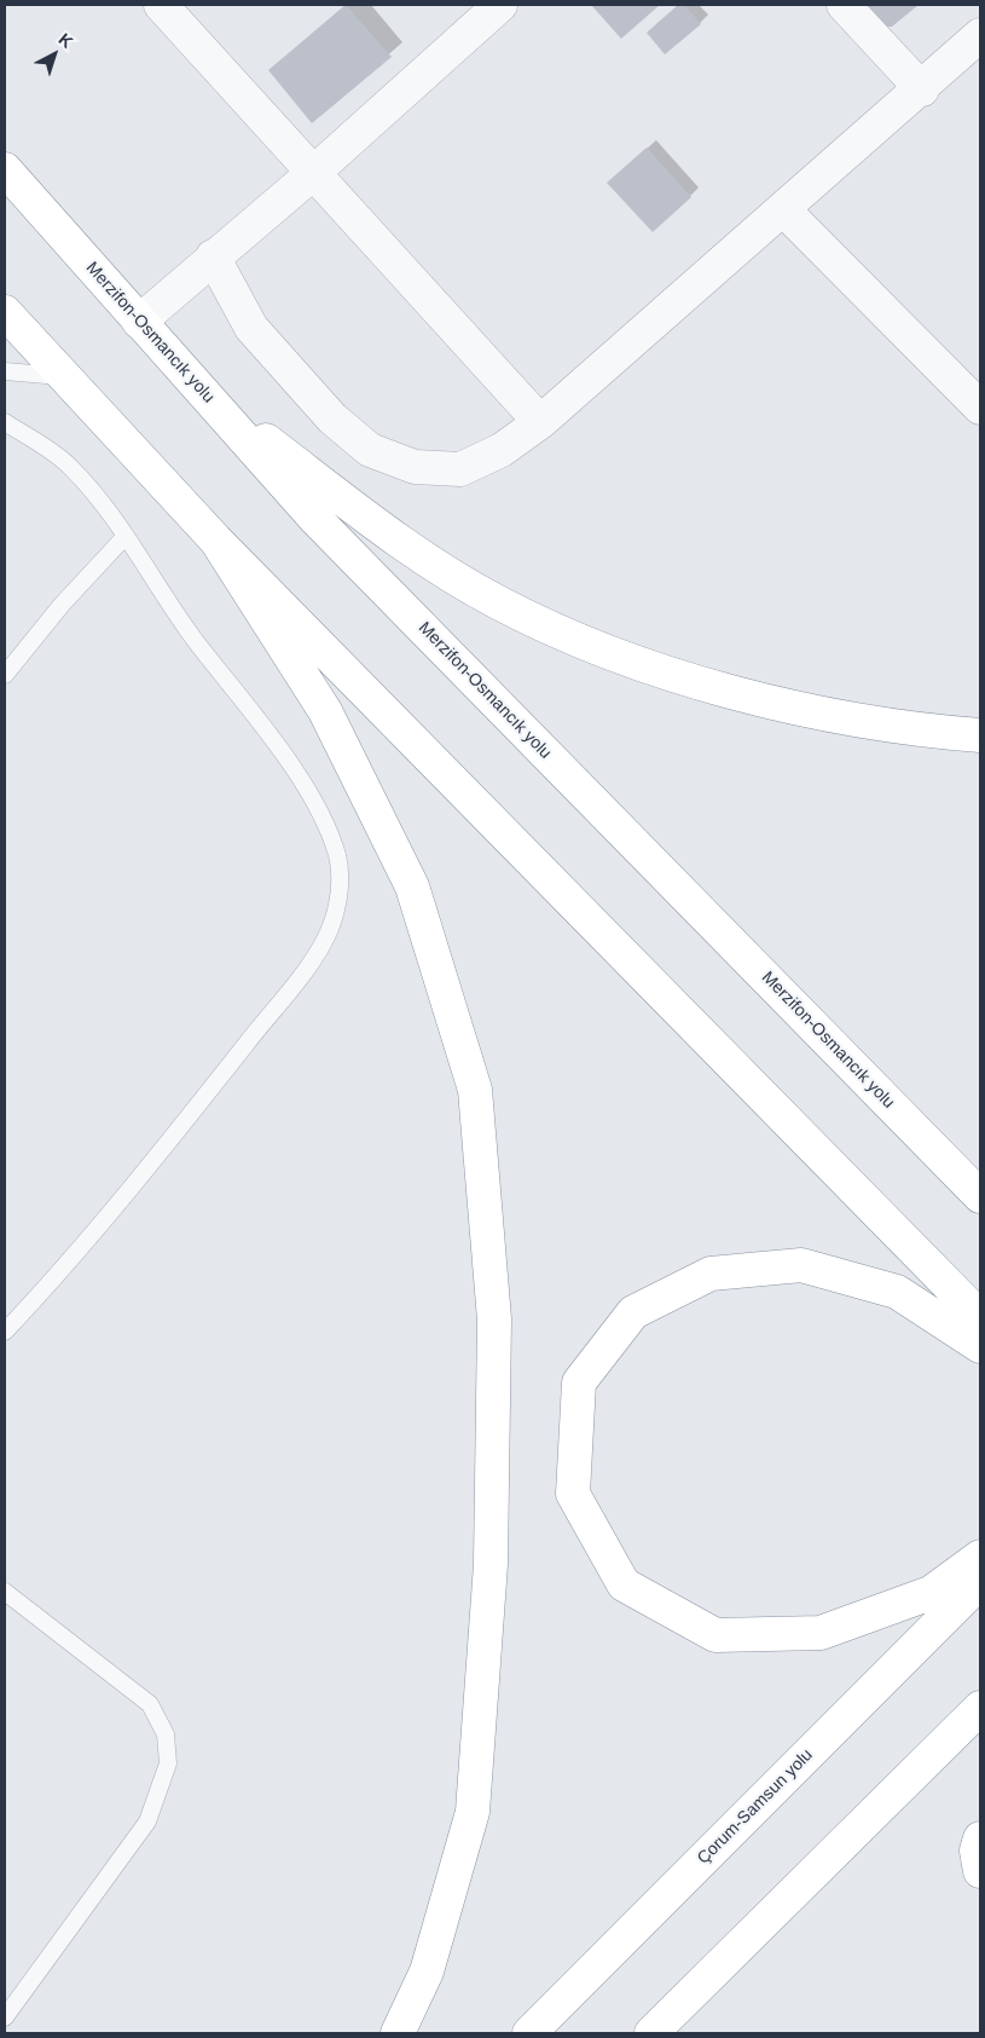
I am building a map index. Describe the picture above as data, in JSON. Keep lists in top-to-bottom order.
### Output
{
  "streets": {
    "highway": ["Merzifon-Osmancık yolu", "Çorum-Samsun yolu"]
  },
  "north": "top right"
}
